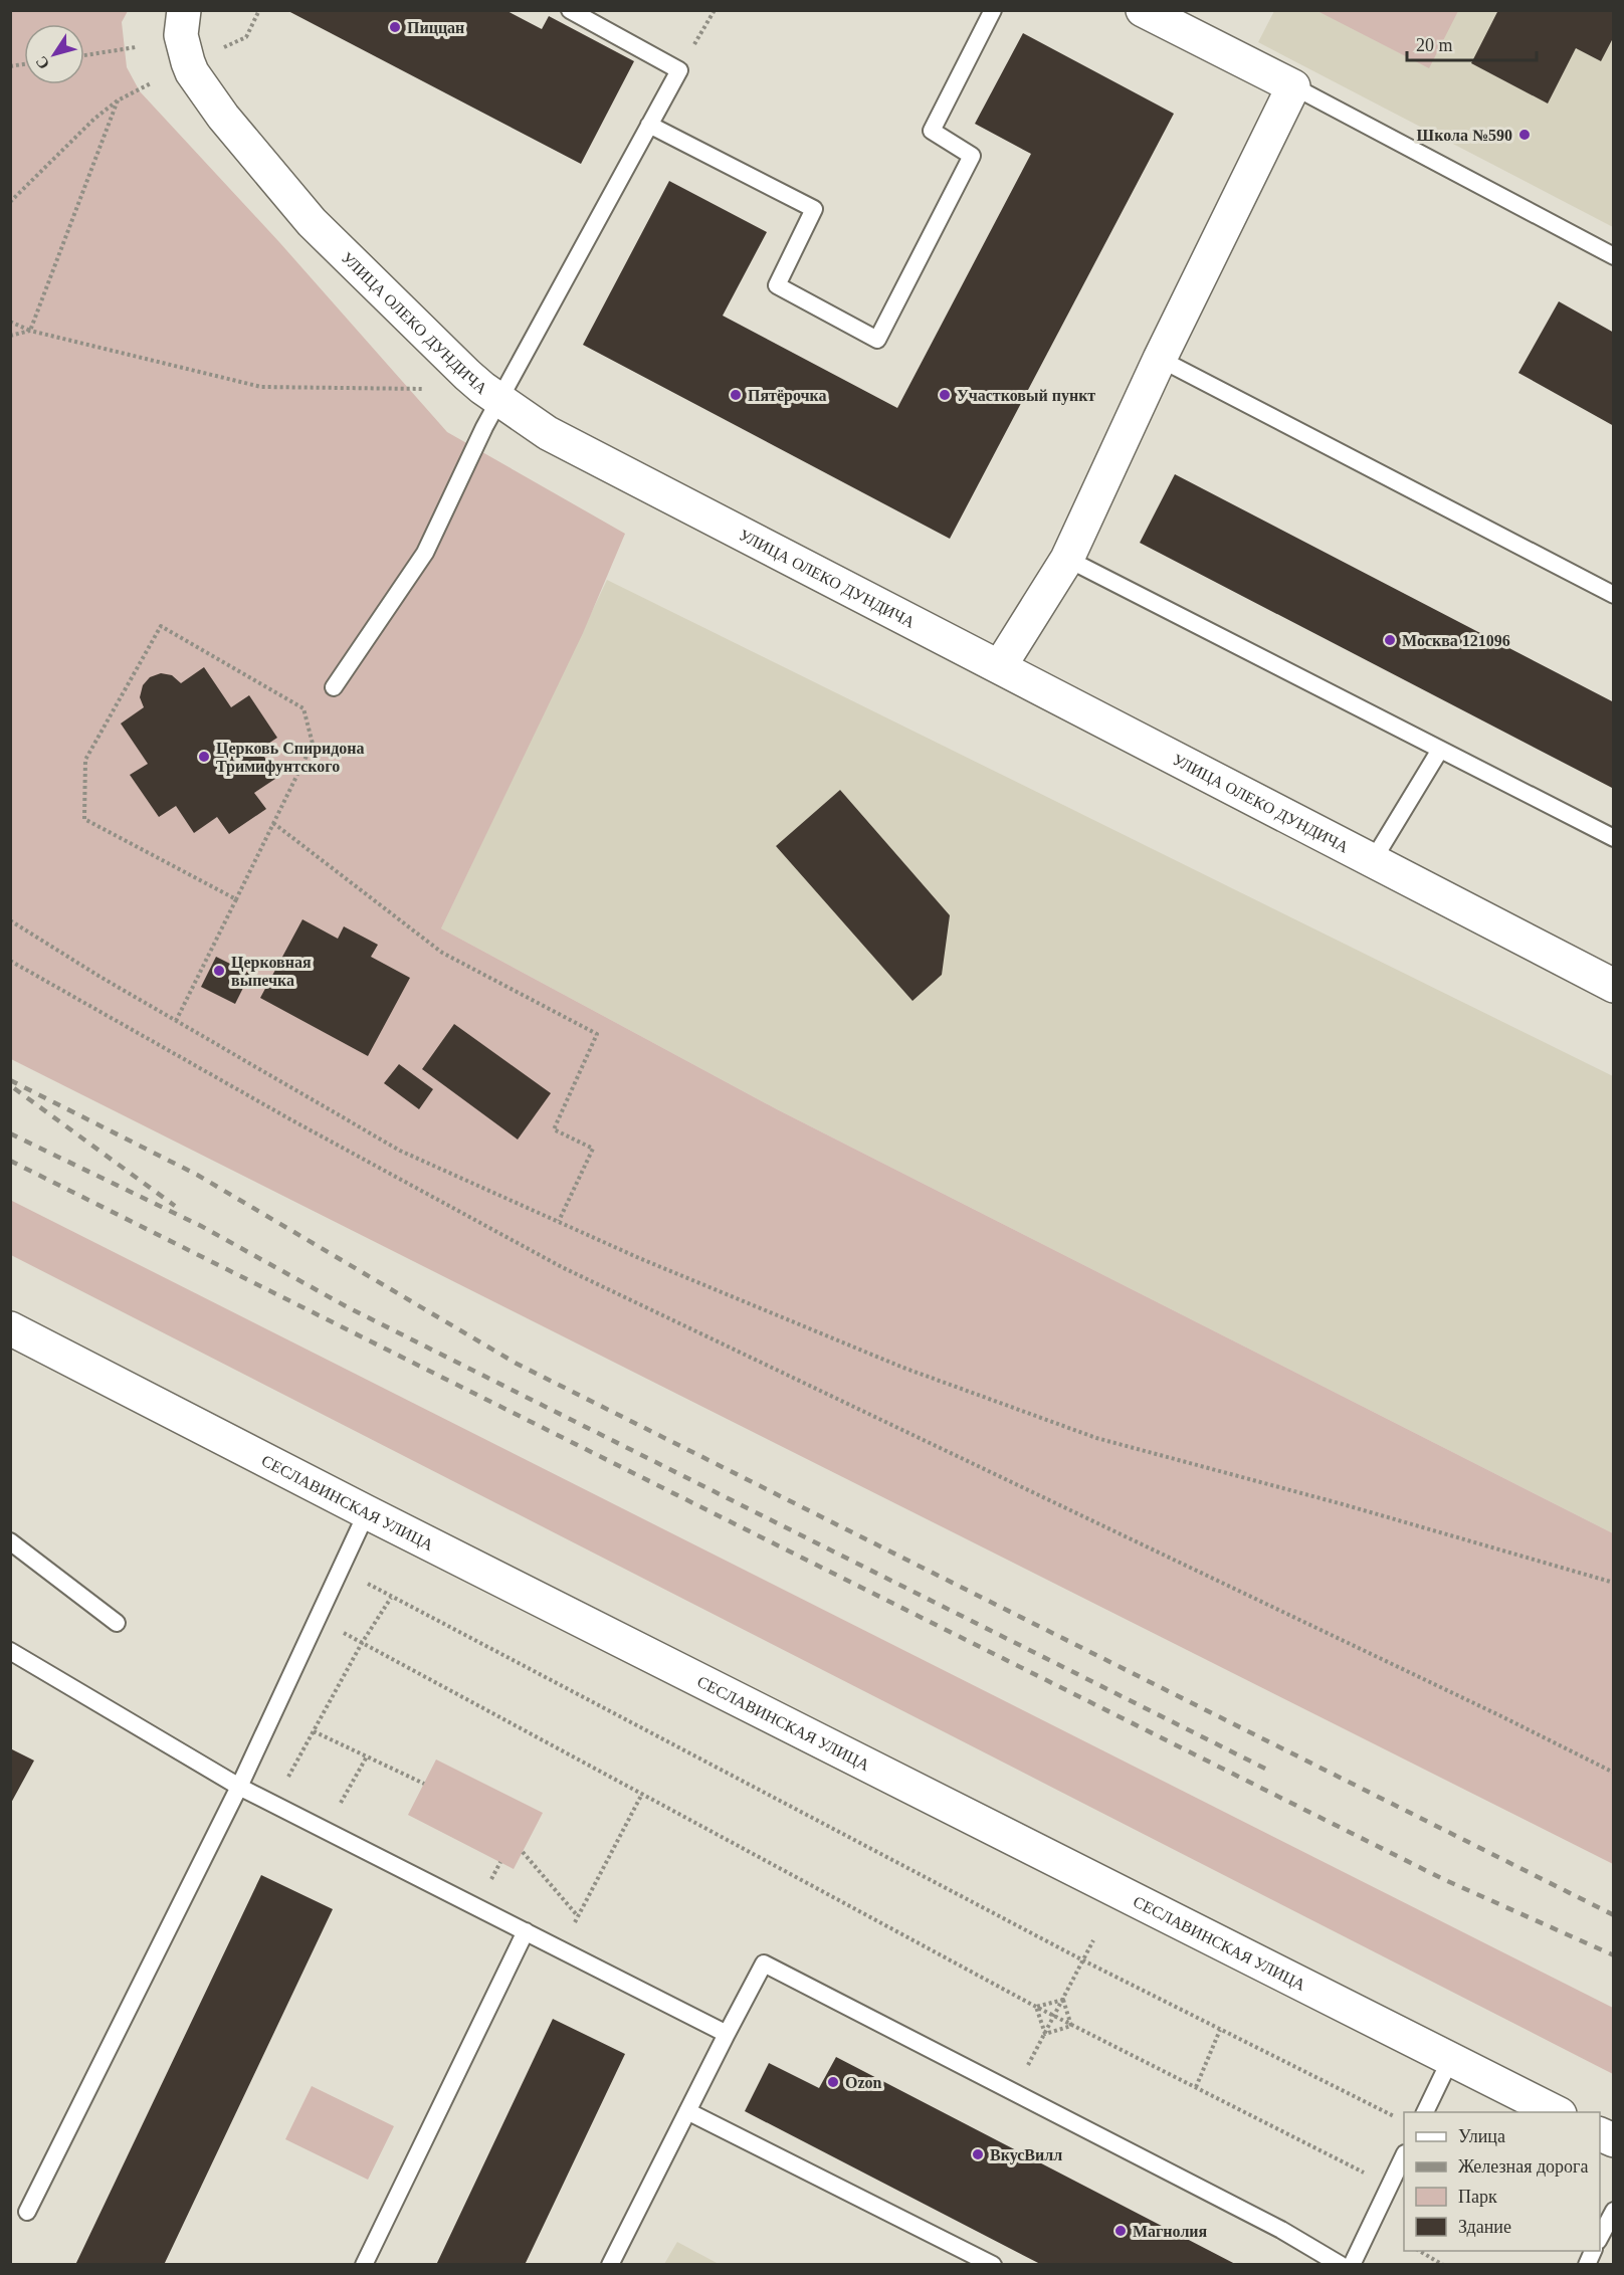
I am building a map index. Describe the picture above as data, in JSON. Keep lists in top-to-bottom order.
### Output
{
  "streets": {
    "street": ["УЛИЦА ОЛЕКО ДУНДИЧА", "СЕСЛАВИНСКАЯ УЛИЦА"]
  },
  "places": [
    "Пиццан",
    "Школа №590",
    "Пятёрочка",
    "Участковый пункт",
    "Москва 121096",
    "Церковь Спиридона Тримифунтского",
    "Церковная выпечка",
    "Ozon",
    "ВкусВилл",
    "Магнолия"
  ],
  "legend": [
    "Улица",
    "Железная дорога",
    "Парк",
    "Здание"
  ],
  "scale_bar": "20 m",
  "north": "bottom left"
}
